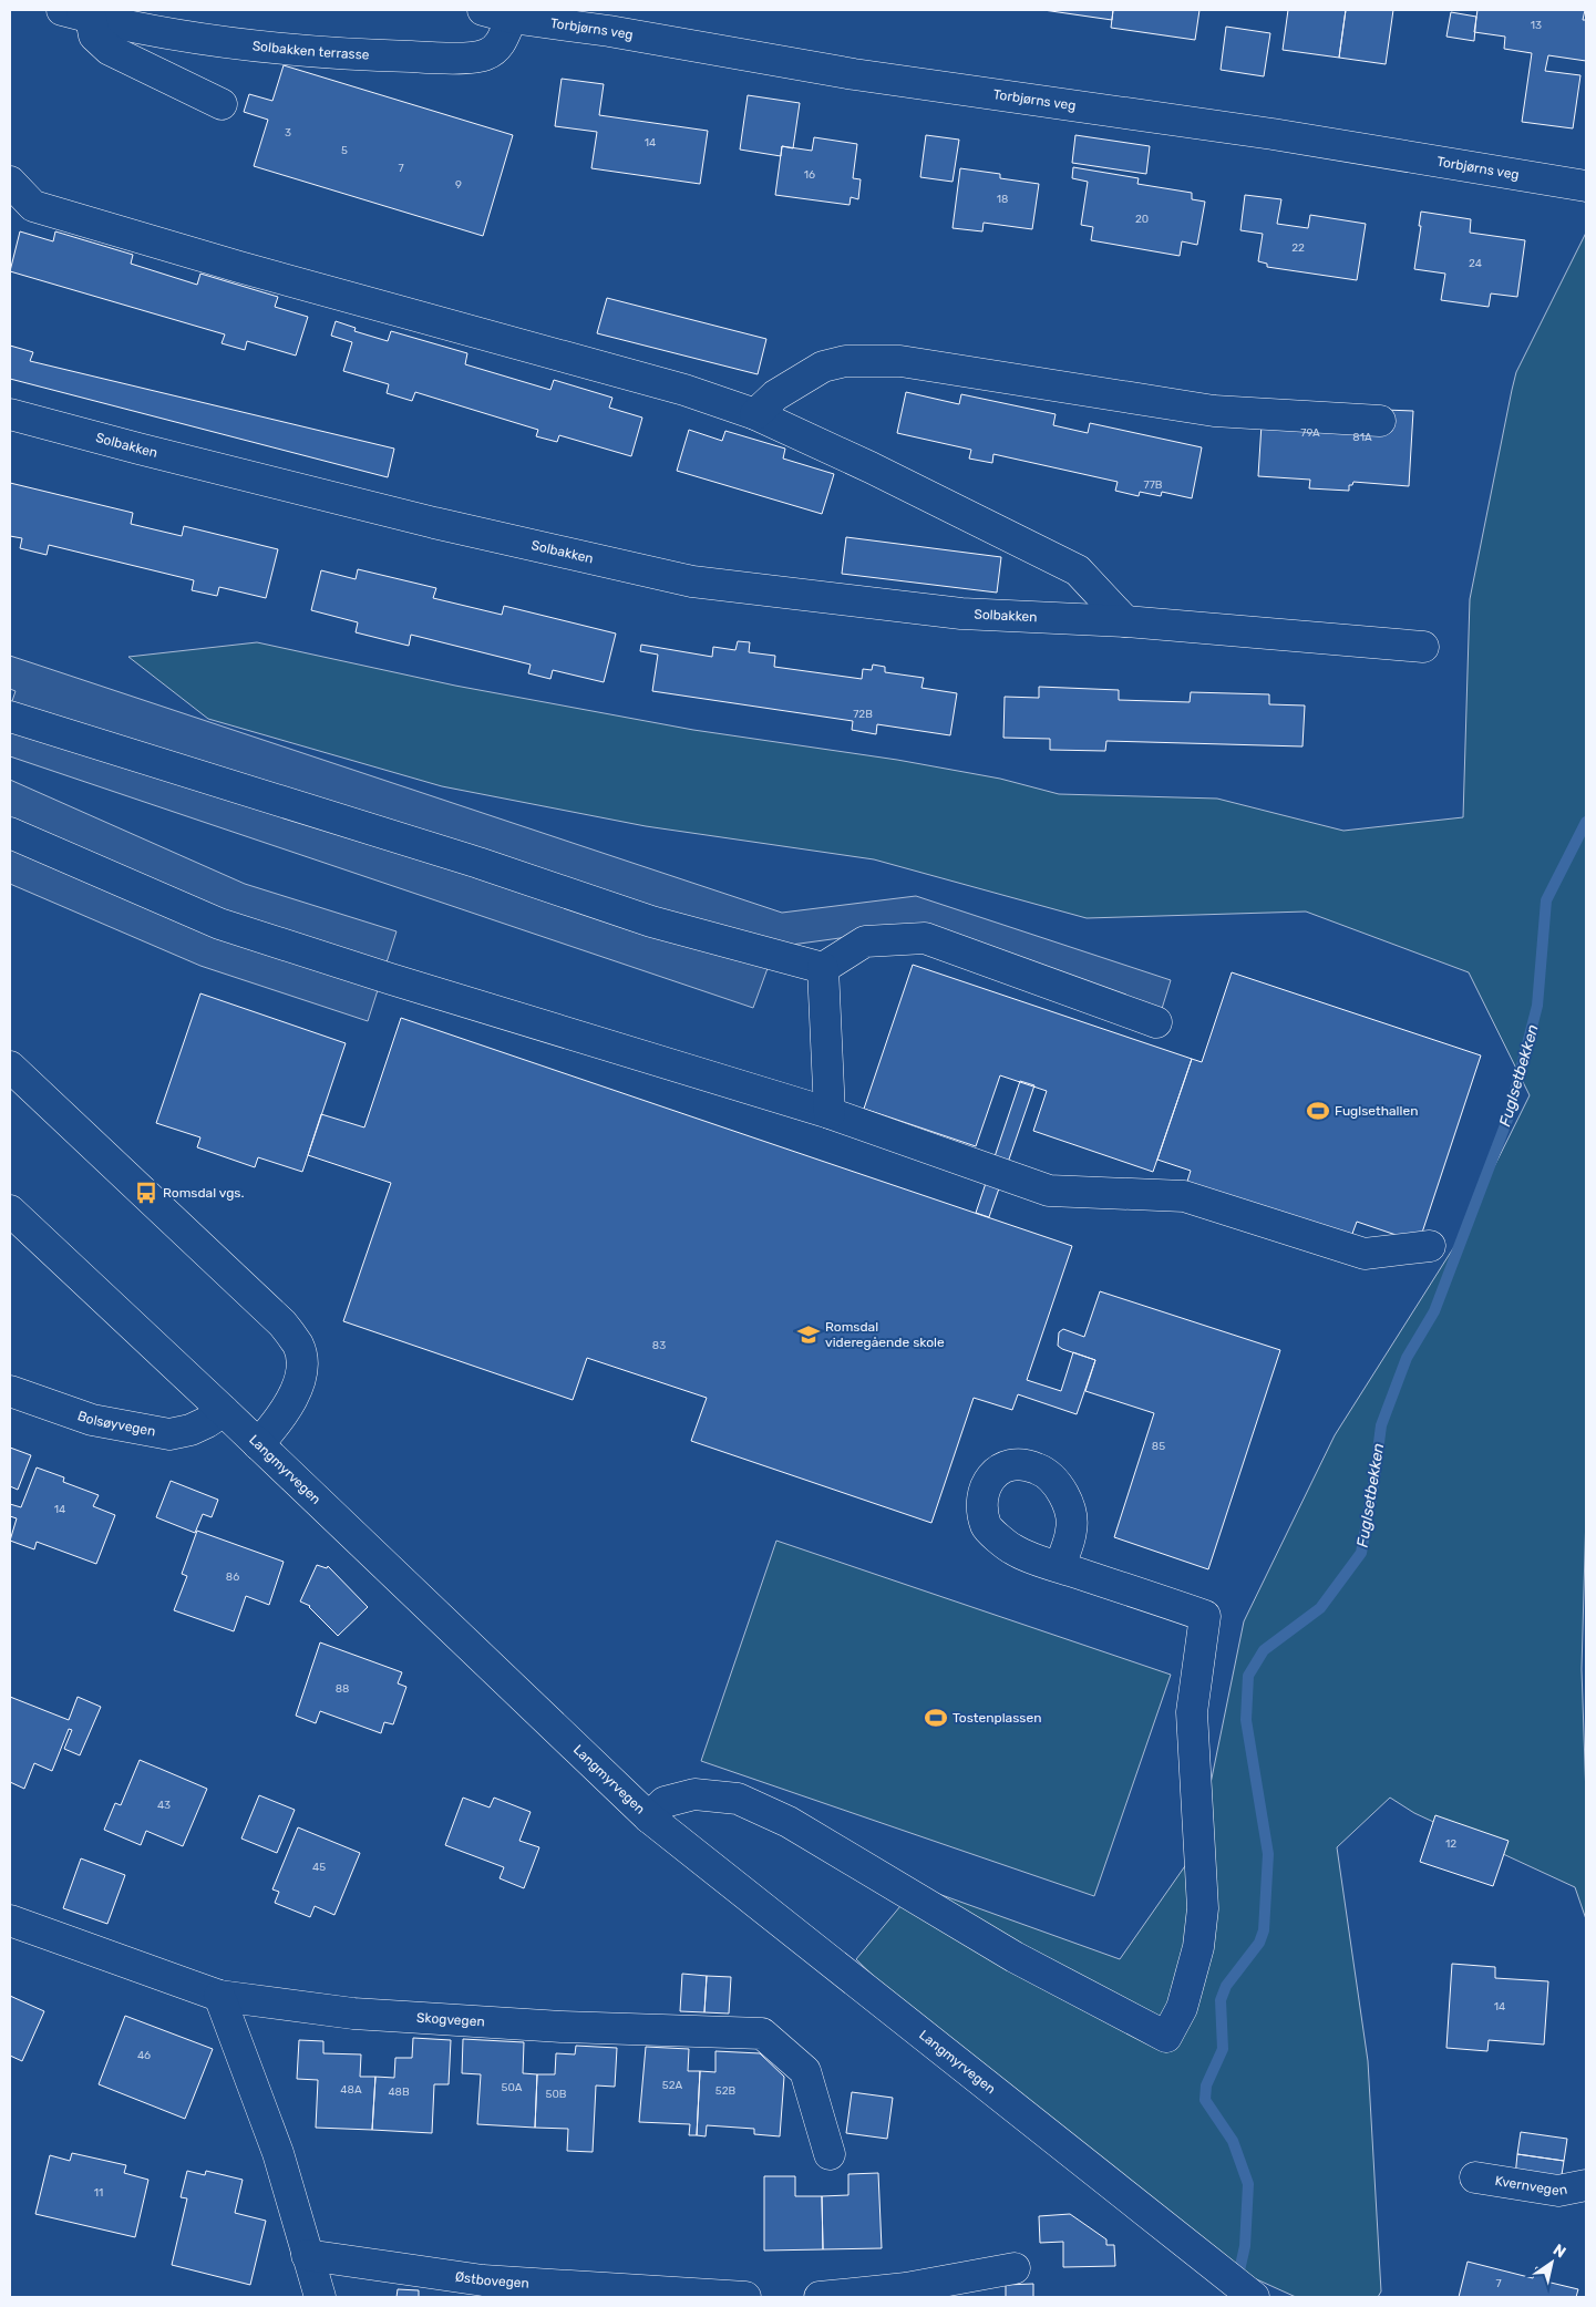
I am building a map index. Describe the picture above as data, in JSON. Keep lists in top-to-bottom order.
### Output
{
  "streets": {
    "street": [
      "Torbjørns veg",
      "Solbakken terrasse",
      "Solbakken",
      "Bolsøyvegen",
      "Langmyrvegen",
      "Skogvegen",
      "Kvernvegen",
      "Østbovegen"
    ]
  },
  "crossings": [
    ["Torbjørns veg", "Solbakken terrasse"],
    ["Bolsøyvegen", "Langmyrvegen"]
  ],
  "water": ["Fuglsetbekken"],
  "places": {
    "sports": ["Fuglsethallen", "Tostenplassen"],
    "bus stop": ["Romsdal vgs."],
    "school or university": ["Romsdal videregående skole"]
  },
  "house_numbers": [
    "13",
    "3",
    "14",
    "5",
    "7",
    "16",
    "9",
    "18",
    "20",
    "22",
    "24",
    "79A",
    "81A",
    "77B",
    "72B",
    "83",
    "85",
    "14",
    "86",
    "88",
    "43",
    "12",
    "45",
    "14",
    "46",
    "52A",
    "50A",
    "48A",
    "52B",
    "48B",
    "50B",
    "11",
    "7"
  ],
  "north": "top right"
}
